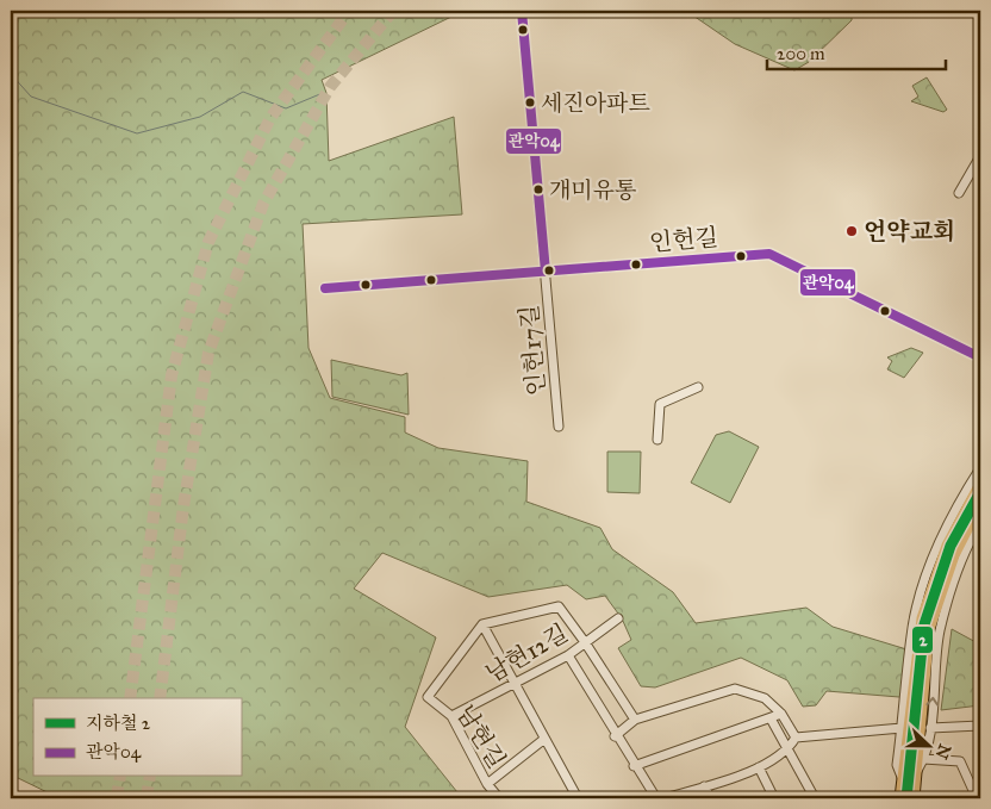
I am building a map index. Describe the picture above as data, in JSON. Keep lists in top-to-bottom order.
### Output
{
  "streets": {
    "street": [
      "인헌길",
      "인헌17길",
      "남현12길",
      "남현길"
    ]
  },
  "crossings": [
    ["인헌길", "인헌17길"],
    ["남현12길", "남현길"]
  ],
  "places": ["세진아파트", "개미유통", "언약교회"],
  "lines": ["transit line 관악04", "metro line 2"],
  "legend": ["지하철 2", "관악04"],
  "scale_bar": "200 m",
  "north": "right"
}
